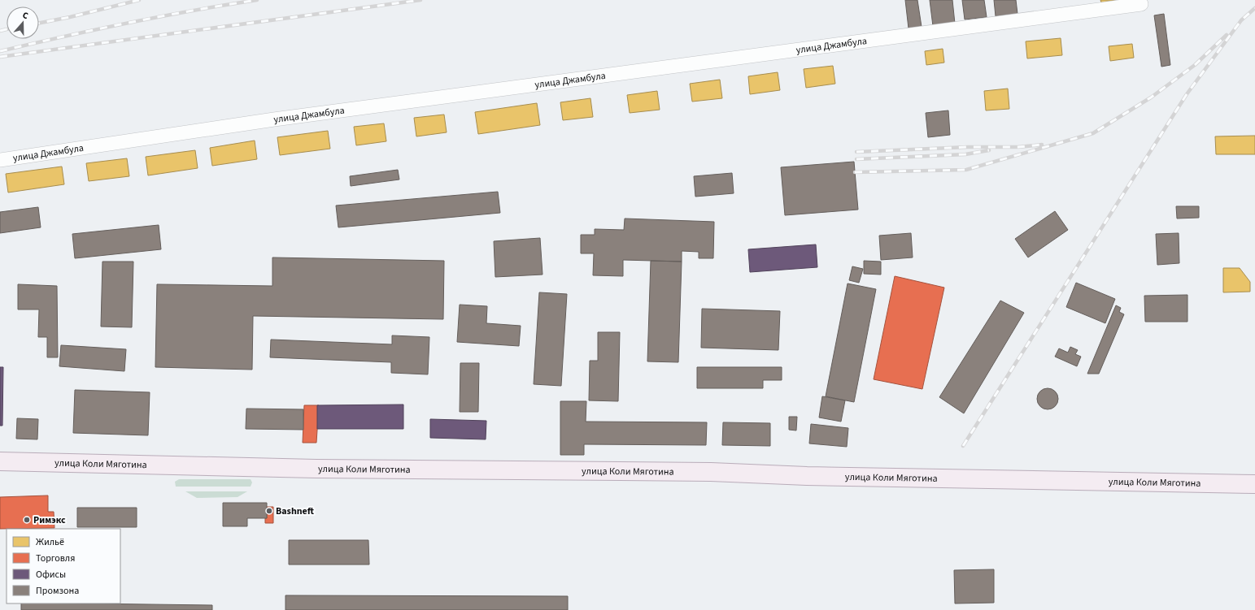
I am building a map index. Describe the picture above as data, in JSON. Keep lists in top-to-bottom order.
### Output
{
  "streets": {
    "main road": ["улица Коли Мяготина"],
    "street": ["улица Джамбула"]
  },
  "places": ["Bashneft", "Римэкс"],
  "legend": [
    "Жильё",
    "Торговля",
    "Офисы",
    "Промзона"
  ],
  "north": "top"
}
